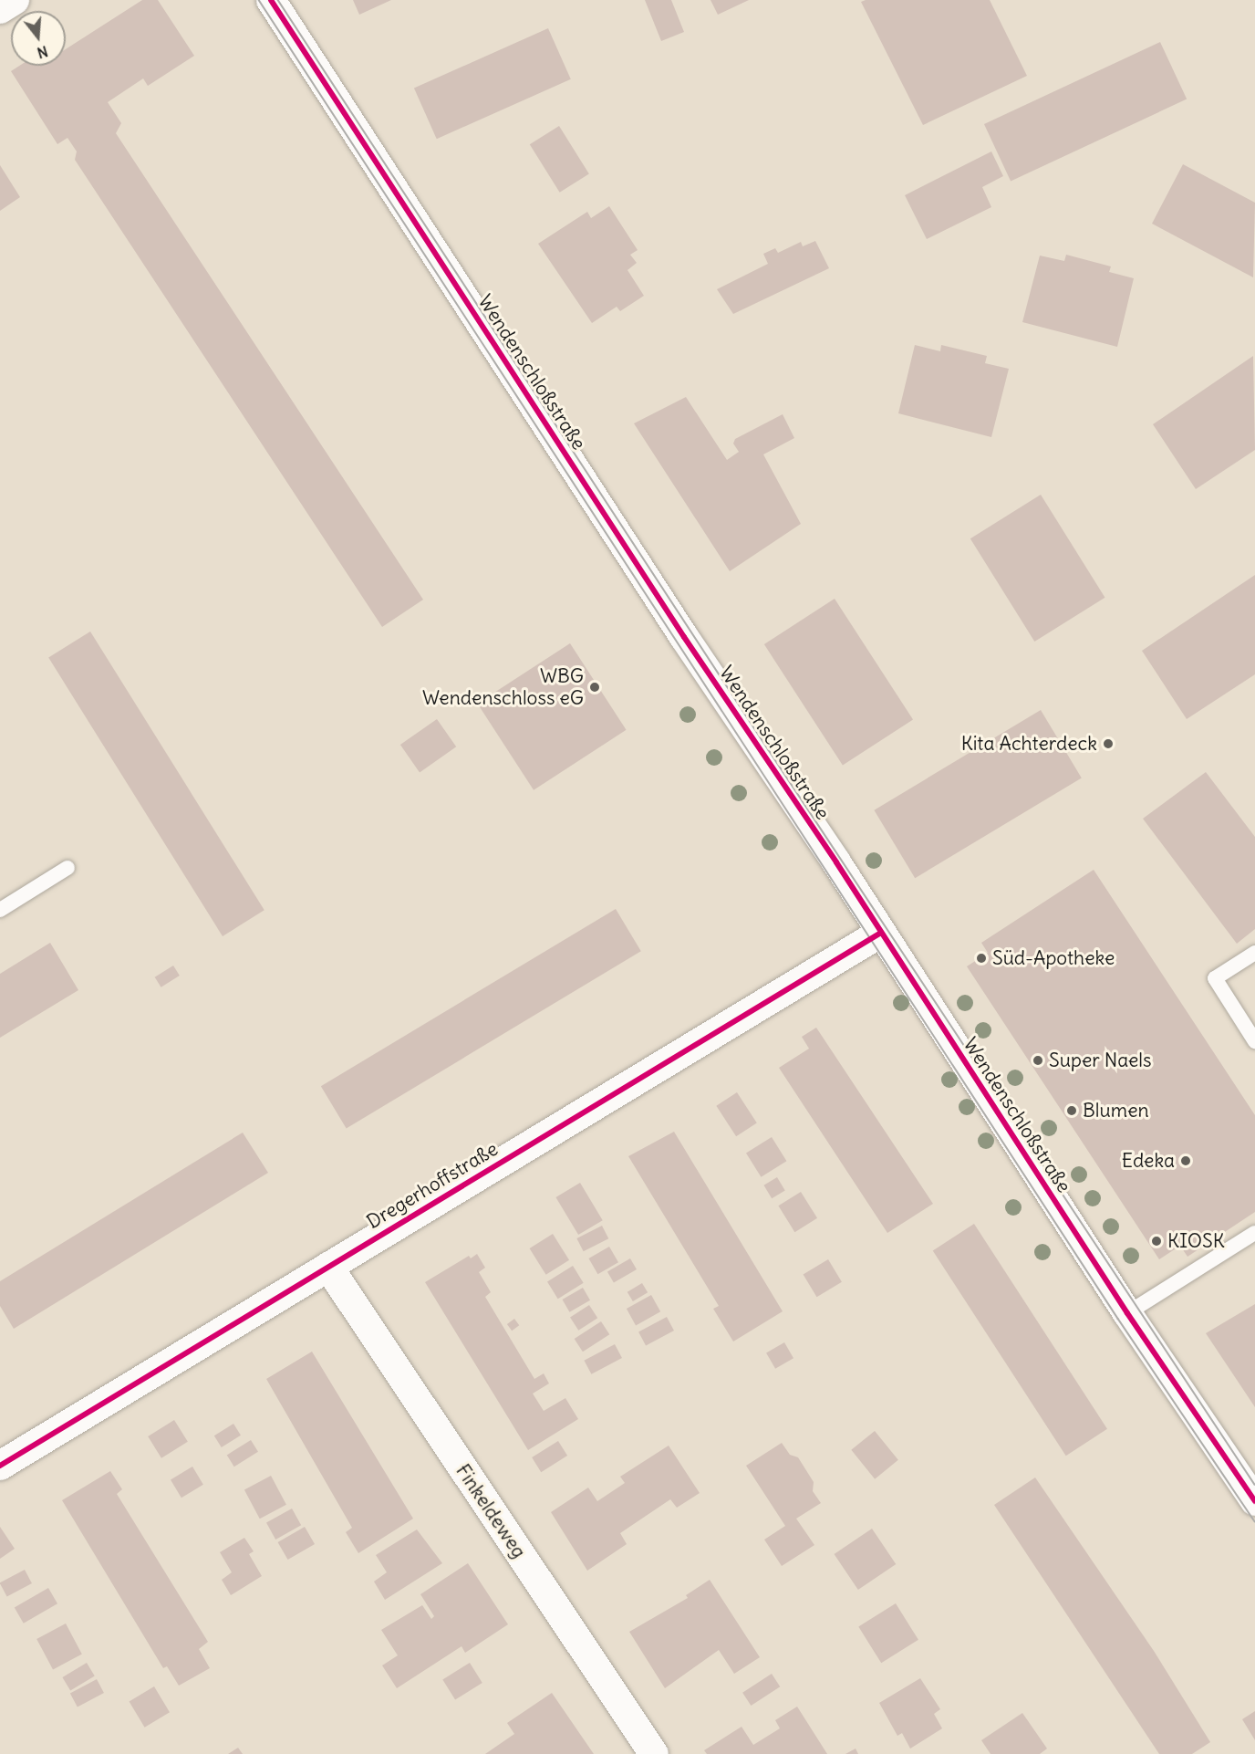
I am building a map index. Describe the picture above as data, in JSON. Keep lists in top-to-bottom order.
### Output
{
  "streets": {
    "street": ["Wendenschloßstraße", "Dregerhoffstraße", "Finkeldeweg"]
  },
  "crossings": [
    ["Wendenschloßstraße", "Dregerhoffstraße"],
    ["Dregerhoffstraße", "Finkeldeweg"]
  ],
  "places": [
    "WBG Wendenschloss eG",
    "Kita Achterdeck",
    "Süd-Apotheke",
    "Super Naels",
    "Blumen",
    "Edeka",
    "KIOSK"
  ],
  "north": "bottom"
}
